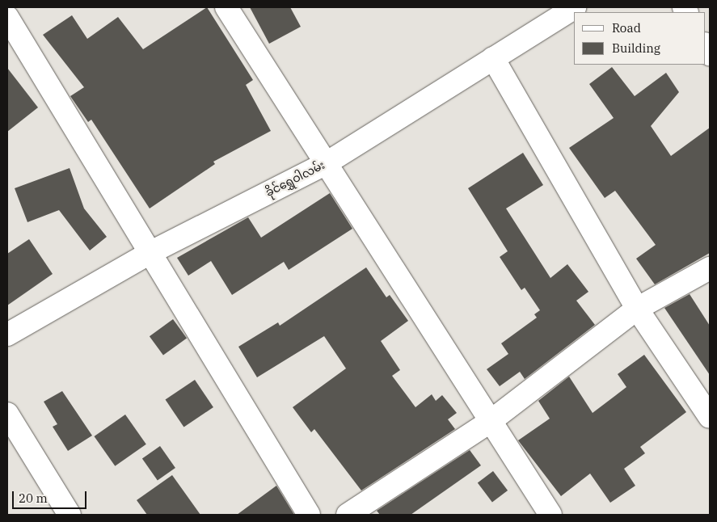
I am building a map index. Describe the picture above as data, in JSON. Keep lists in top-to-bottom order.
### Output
{
  "streets": {
    "street": ["ခိုင်ရွှေဝါလမ်း"]
  },
  "legend": ["Road", "Building"],
  "scale_bar": "20 m"
}
